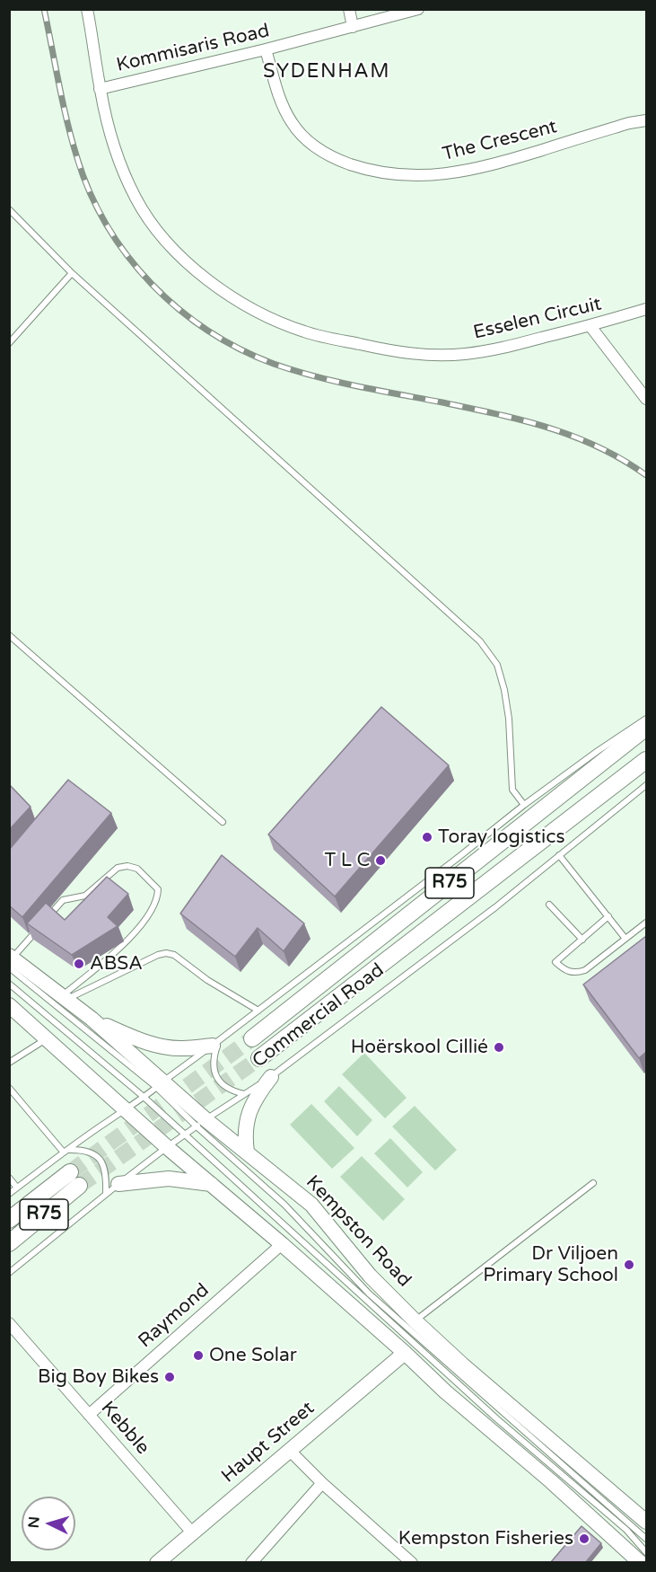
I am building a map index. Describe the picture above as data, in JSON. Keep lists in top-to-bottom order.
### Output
{
  "streets": {
    "main road": [
      "R75",
      "Commercial Road",
      "Kempston Road",
      "Haupt Street"
    ],
    "street": [
      "Kommisaris Road",
      "The Crescent",
      "Esselen Circuit",
      "Raymond",
      "Kebble"
    ]
  },
  "crossings": [
    ["Kommisaris Road", "The Crescent"],
    ["Kommisaris Road", "Esselen Circuit"],
    ["Commercial Road", "Kempston Road"],
    ["Raymond", "Kebble"],
    ["Kebble", "Haupt Street"]
  ],
  "districts": ["SYDENHAM"],
  "places": [
    "Toray logistics",
    "T L C",
    "ABSA",
    "Hoërskool Cillié",
    "Dr Viljoen Primary School",
    "One Solar",
    "Big Boy Bikes",
    "Kempston Fisheries"
  ],
  "north": "left"
}
